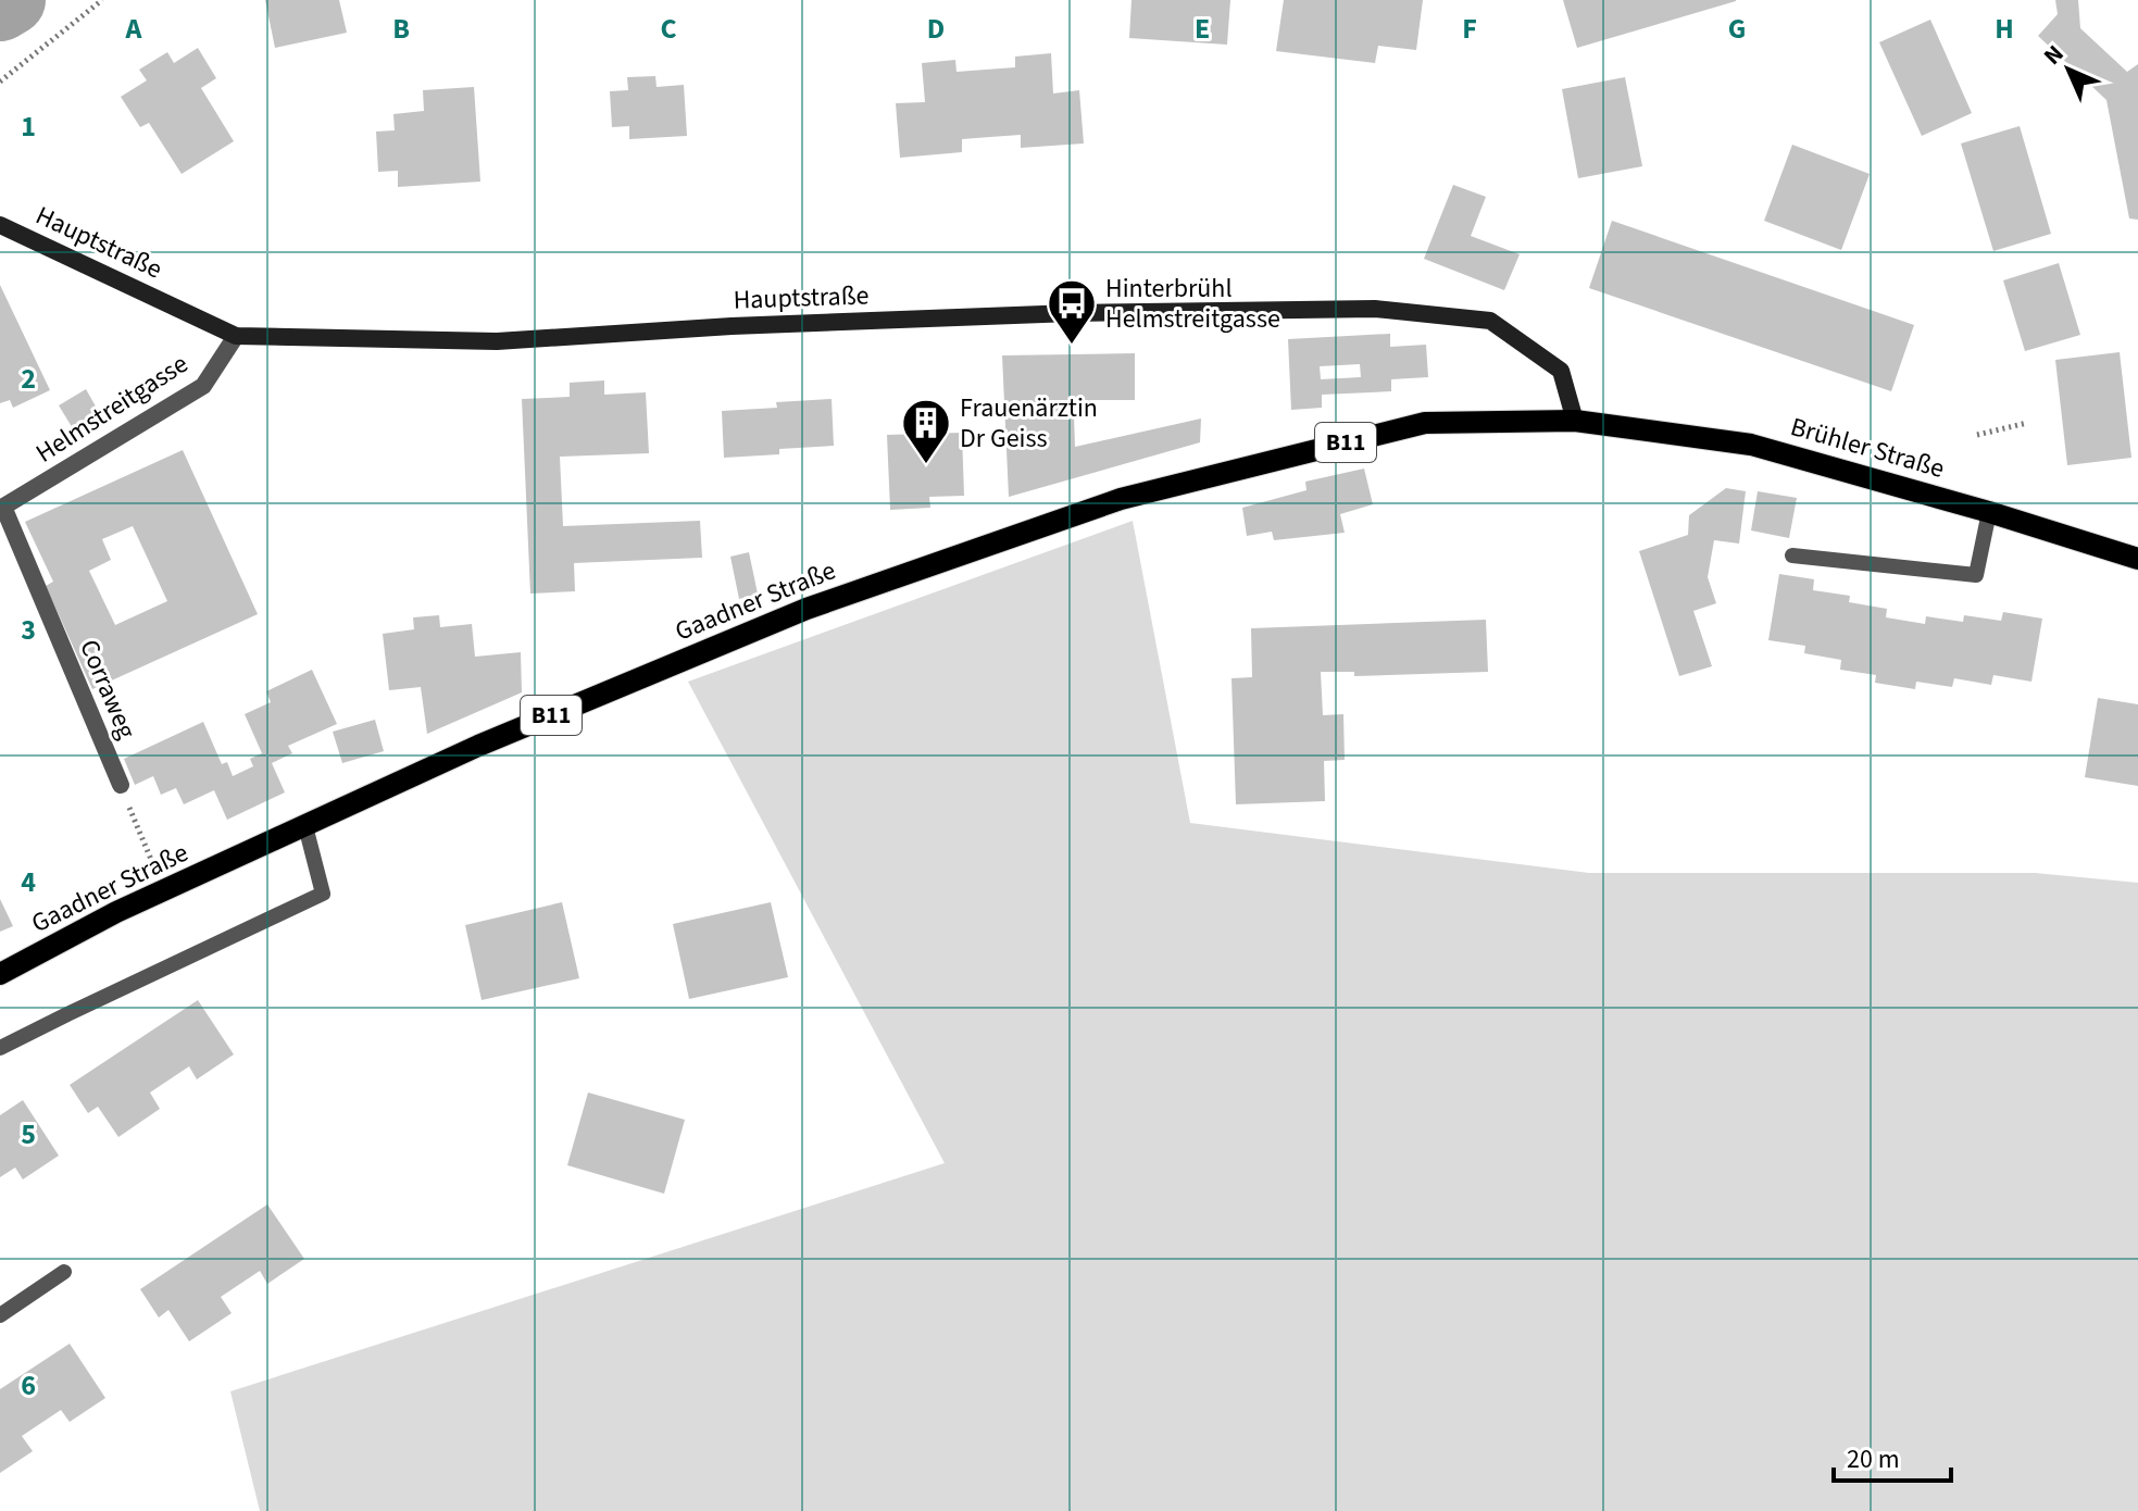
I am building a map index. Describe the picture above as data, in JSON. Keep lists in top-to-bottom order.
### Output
{
  "streets": {
    "main road": ["B11", "Brühler Straße", "Gaadner Straße"],
    "street": ["Hauptstraße", "Helmstreitgasse", "Corraweg"]
  },
  "crossings": [
    ["Hauptstraße", "Helmstreitgasse"],
    ["Hauptstraße", "Brühler Straße"],
    ["Hauptstraße", "Gaadner Straße"],
    ["Helmstreitgasse", "Corraweg"],
    ["Brühler Straße", "Gaadner Straße"]
  ],
  "places": {
    "bus stop": ["Hinterbrühl Helmstreitgasse"],
    "building": ["Frauenärztin Dr Geiss"]
  },
  "scale_bar": "20 m",
  "north": "top left",
  "grid": {
    "columns": [
      "A",
      "B",
      "C",
      "D",
      "E",
      "F",
      "G",
      "H"
    ],
    "rows": [
      "1",
      "2",
      "3",
      "4",
      "5",
      "6"
    ]
  }
}
